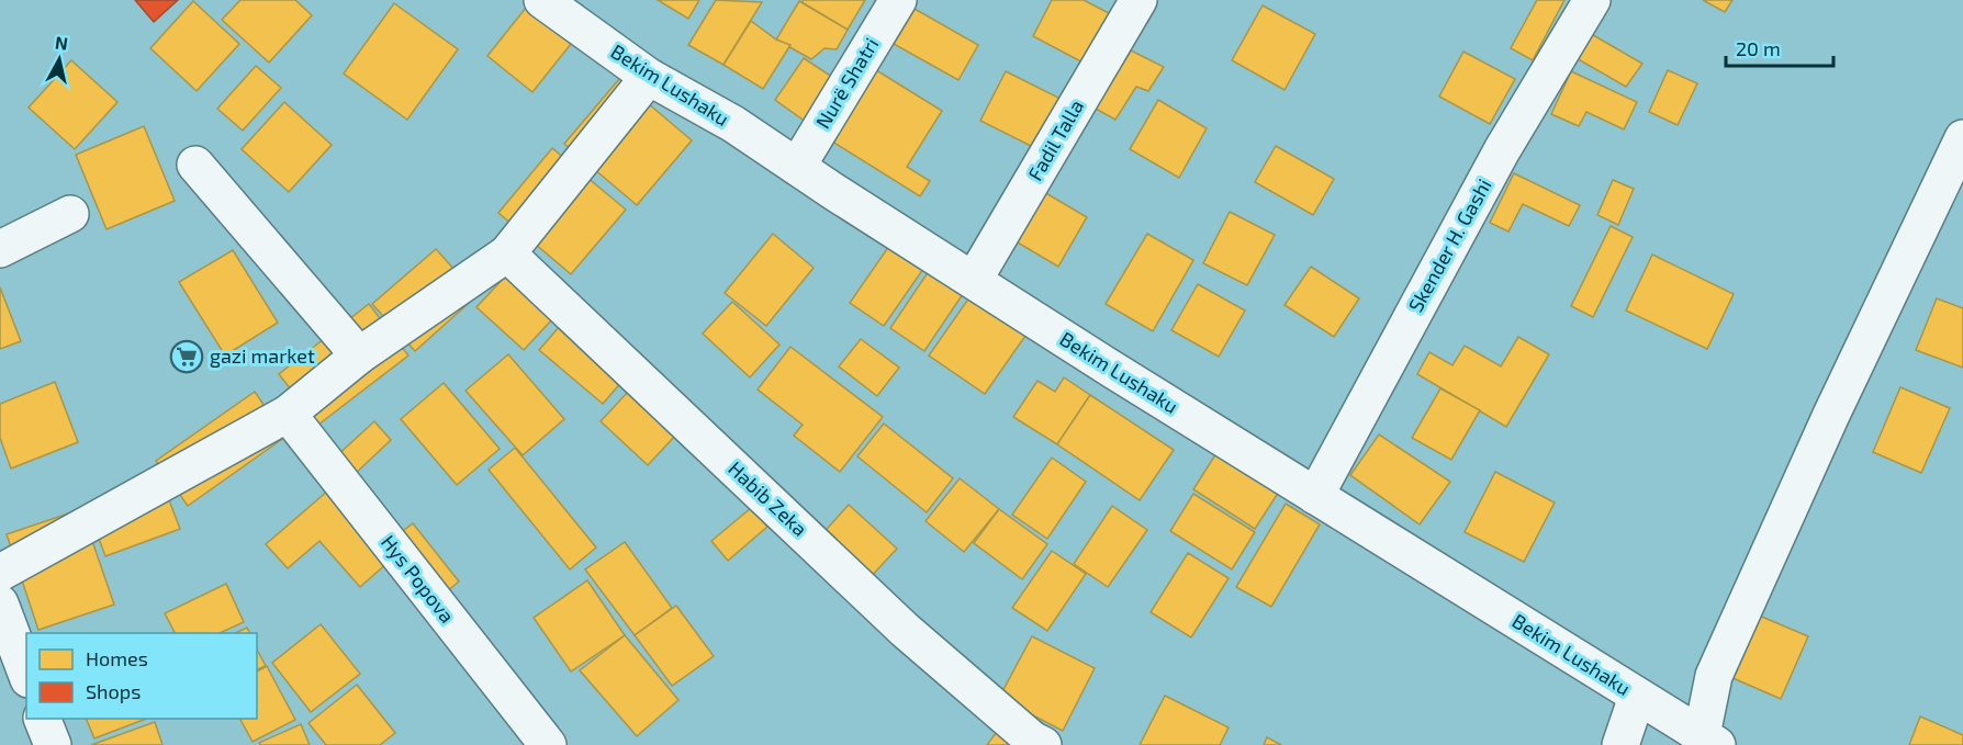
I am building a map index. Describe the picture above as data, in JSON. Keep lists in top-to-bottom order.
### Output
{
  "streets": {
    "street": [
      "Nurë Shatri",
      "Bekim Lushaku",
      "Fadil Talla",
      "Skender H. Gashi",
      "Habib Zeka",
      "Hys Popova"
    ]
  },
  "crossings": [
    ["Nurë Shatri", "Bekim Lushaku"],
    ["Bekim Lushaku", "Fadil Talla"],
    ["Bekim Lushaku", "Skender H. Gashi"]
  ],
  "places": {
    "supermarket": ["gazi market"]
  },
  "legend": ["Homes", "Shops"],
  "scale_bar": "20 m",
  "north": "top"
}
